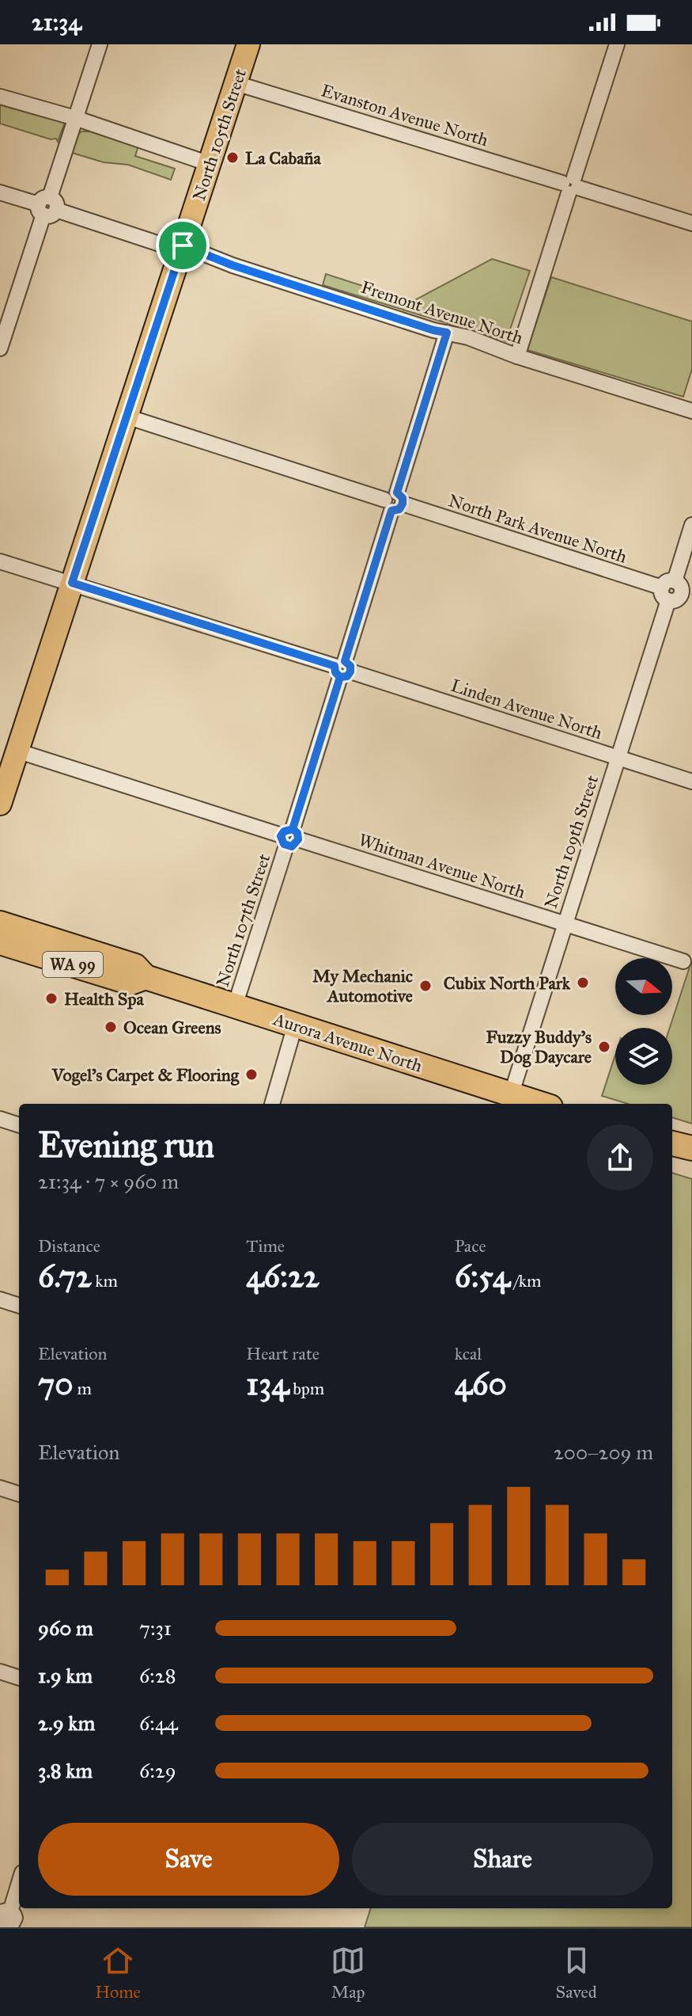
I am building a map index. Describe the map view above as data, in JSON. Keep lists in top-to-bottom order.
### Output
{
  "streets": {
    "highway": ["WA 99", "Aurora Avenue North"],
    "main road": ["North 105th Street"],
    "street": [
      "Evanston Avenue North",
      "Fremont Avenue North",
      "North Park Avenue North",
      "Linden Avenue North",
      "North 109th Street",
      "Whitman Avenue North",
      "North 107th Street"
    ]
  },
  "crossings": [
    ["Evanston Avenue North", "North 105th Street"],
    ["North 105th Street", "Fremont Avenue North"],
    ["North 105th Street", "North Park Avenue North"],
    ["North 105th Street", "Linden Avenue North"],
    ["North 105th Street", "Whitman Avenue North"],
    ["Fremont Avenue North", "North 107th Street"],
    ["North Park Avenue North", "North 109th Street"],
    ["North Park Avenue North", "North 107th Street"],
    ["Linden Avenue North", "North 109th Street"],
    ["Linden Avenue North", "North 107th Street"],
    ["North 109th Street", "Whitman Avenue North"],
    ["North 109th Street", "Aurora Avenue North"],
    ["Whitman Avenue North", "North 107th Street"],
    ["North 107th Street", "Aurora Avenue North"]
  ],
  "places": [
    "La Cabaña",
    "Cubix North Park",
    "My Mechanic Automotive",
    "Health Spa",
    "Ocean Greens",
    "Fuzzy Buddy's Dog Daycare",
    "Vogel's Carpet & Flooring"
  ],
  "north": "right",
  "page": {
    "status": "21:34",
    "heading": ["Evening run", "21:34 · 7 × 960 m"],
    "stats": [
      ["Distance", "6.72 km"],
      ["Time", "46:22"],
      ["Pace", "6:54 /km"],
      ["Elevation", "70 m"],
      ["Heart rate", "134 bpm"],
      ["kcal", "460"]
    ],
    "chart": ["Elevation", "200–209 m"],
    "list": [
      {
        "name": "960 m",
        "note": "7:31"
      },
      {
        "name": "1.9 km",
        "note": "6:28"
      },
      {
        "name": "2.9 km",
        "note": "6:44"
      },
      {
        "name": "3.8 km",
        "note": "6:29"
      }
    ],
    "buttons": ["Save", "Share"],
    "tabs": ["Home", "Map", "Saved"]
  }
}
